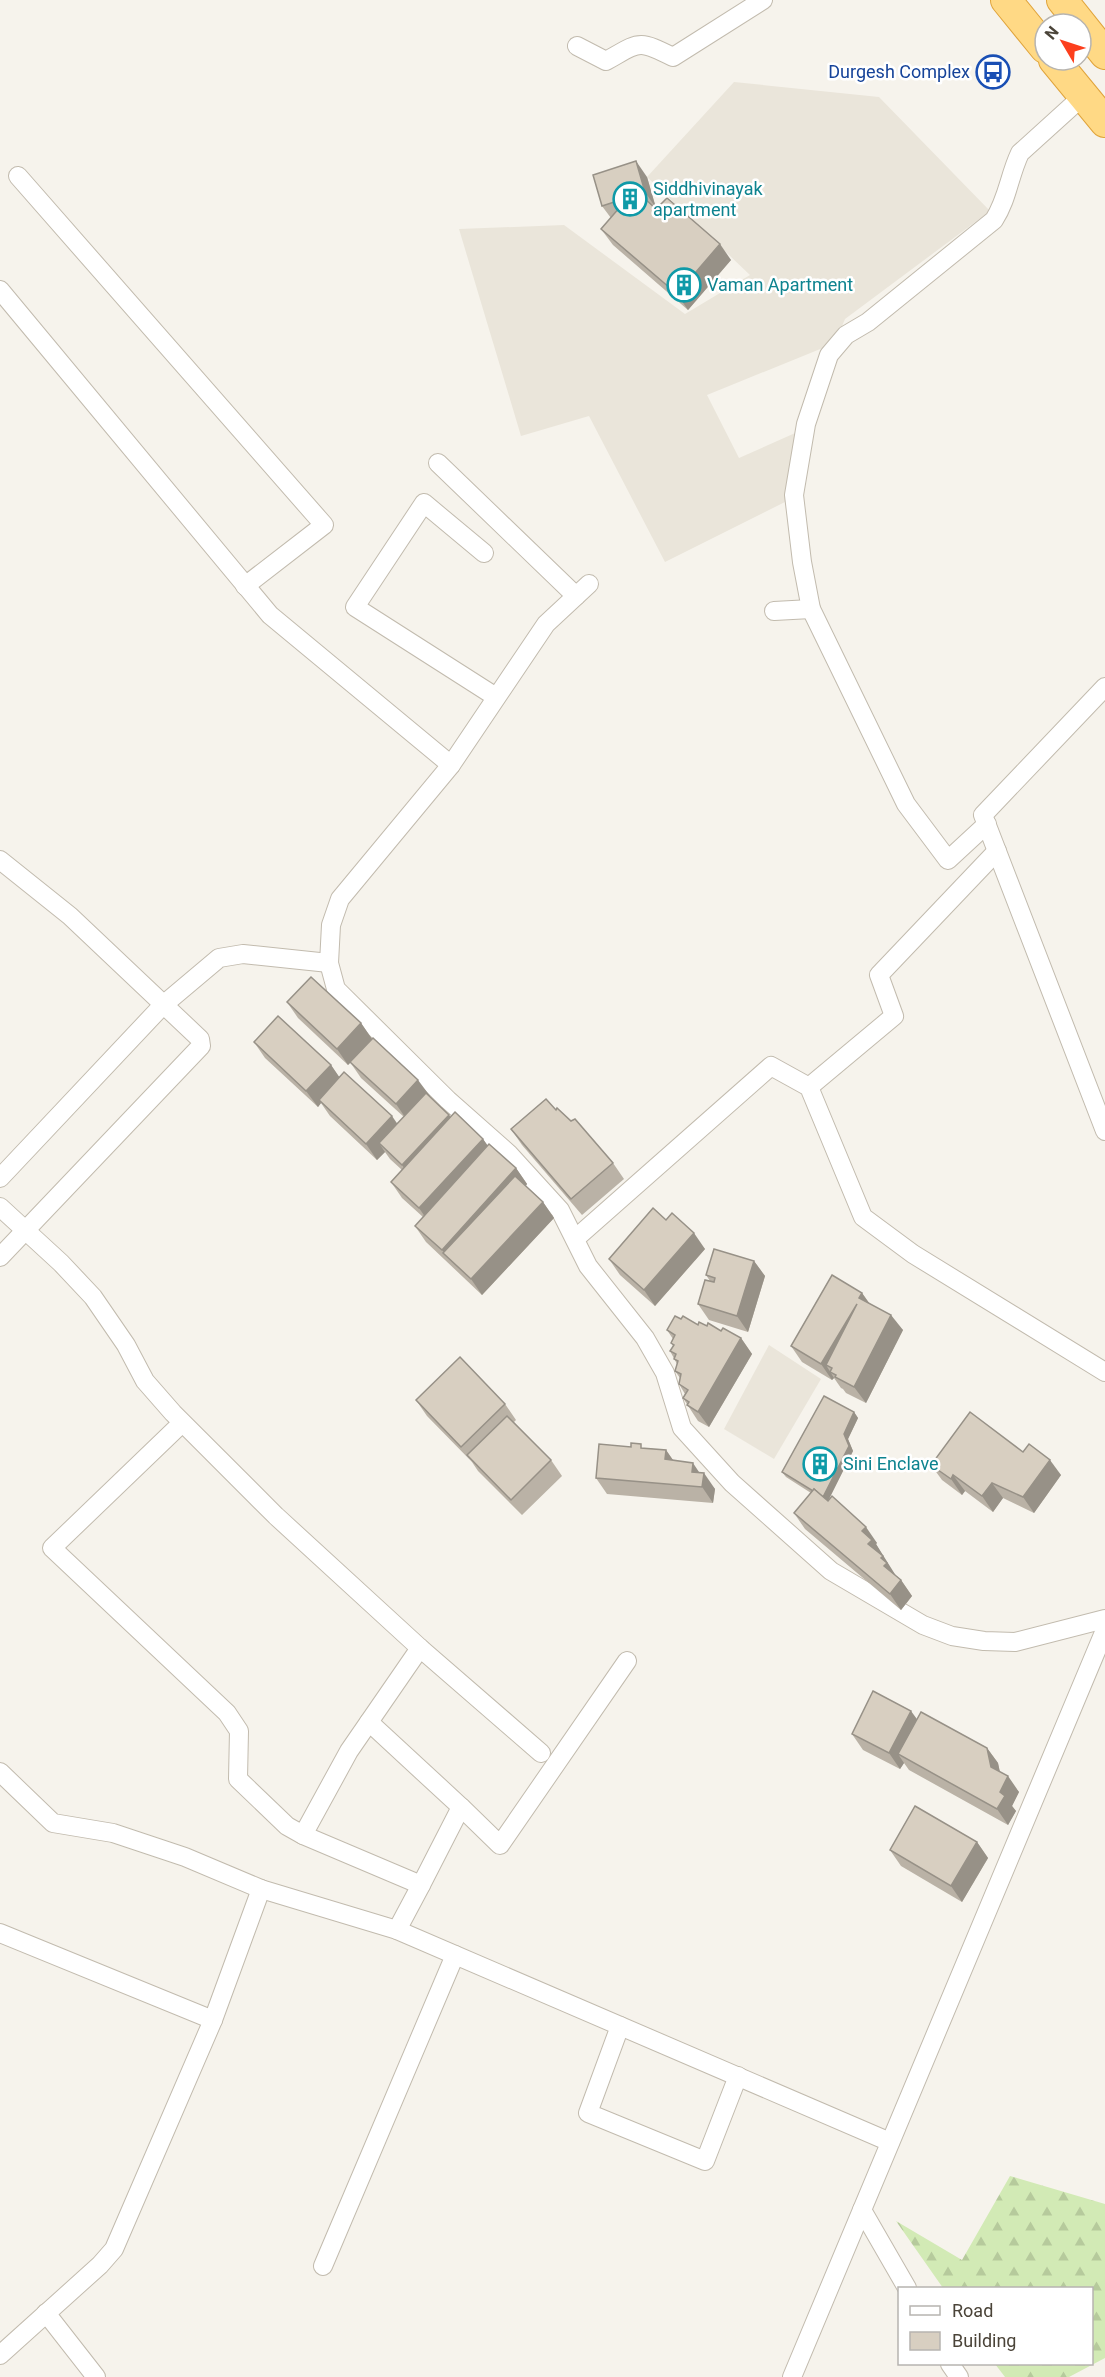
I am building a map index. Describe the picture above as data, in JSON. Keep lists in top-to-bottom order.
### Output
{
  "places": {
    "bus stop": ["Durgesh Complex"],
    "building": ["Siddhivinayak apartment", "Vaman Apartment", "Sini Enclave"]
  },
  "legend": ["Road", "Building"],
  "north": "top left"
}
